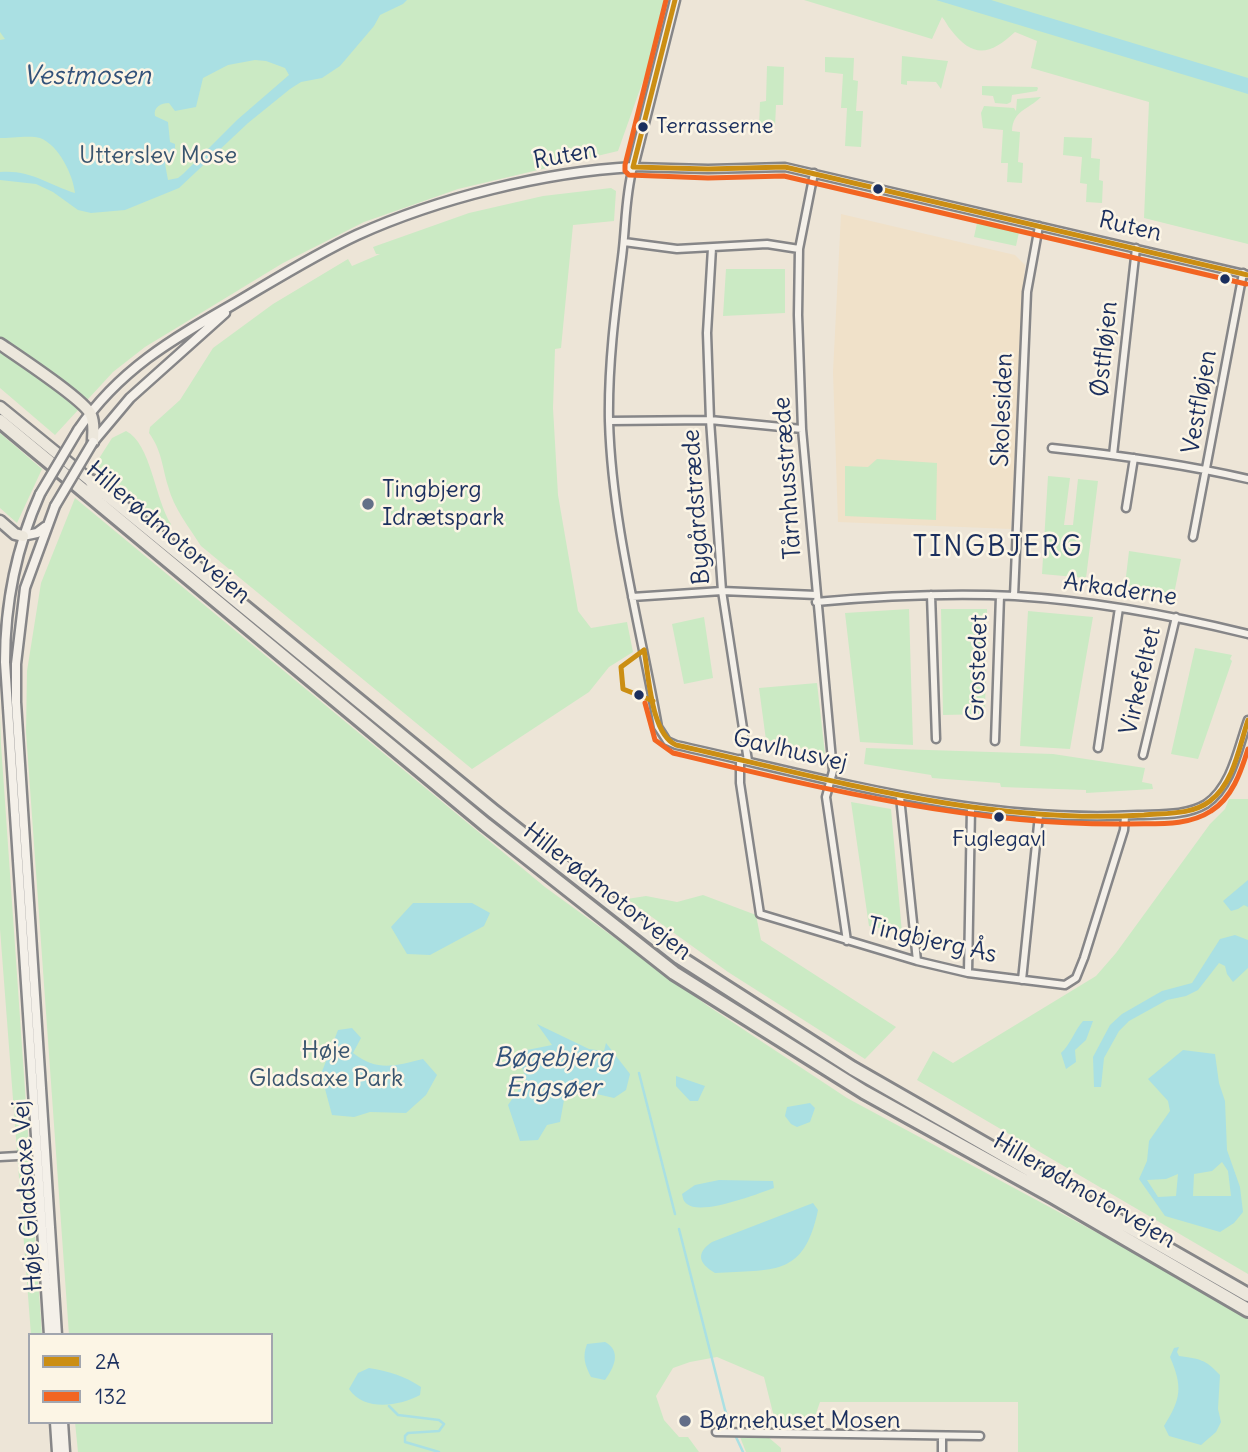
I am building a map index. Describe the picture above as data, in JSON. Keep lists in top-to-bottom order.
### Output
{
  "streets": {
    "highway": ["Hillerødmotorvejen"],
    "street": [
      "Ruten",
      "Østfløjen",
      "Vestfløjen",
      "Skolesiden",
      "Tårnhusstræde",
      "Bygårdstræde",
      "Arkaderne",
      "Grostedet",
      "Virkefeltet",
      "Gavlhusvej",
      "Tingbjerg Ås",
      "Høje Gladsaxe Vej"
    ]
  },
  "crossings": [
    ["Ruten", "Østfløjen"],
    ["Ruten", "Vestfløjen"],
    ["Ruten", "Skolesiden"],
    ["Ruten", "Tårnhusstræde"],
    ["Ruten", "Høje Gladsaxe Vej"],
    ["Skolesiden", "Arkaderne"],
    ["Tårnhusstræde", "Arkaderne"],
    ["Tårnhusstræde", "Gavlhusvej"],
    ["Tårnhusstræde", "Tingbjerg Ås"],
    ["Bygårdstræde", "Arkaderne"],
    ["Bygårdstræde", "Gavlhusvej"],
    ["Bygårdstræde", "Tingbjerg Ås"],
    ["Arkaderne", "Grostedet"],
    ["Arkaderne", "Virkefeltet"],
    ["Arkaderne", "Gavlhusvej"],
    ["Gavlhusvej", "Tingbjerg Ås"]
  ],
  "districts": ["TINGBJERG"],
  "water": ["Vestmosen", "Bøgebjerg Engsøer"],
  "parks": ["Utterslev Mose", "Høje Gladsaxe Park"],
  "places": [
    "Terrasserne",
    "Tingbjerg Idrætspark",
    "Fuglegavl",
    "Børnehuset Mosen"
  ],
  "lines": ["transit line 2A", "transit line 132"],
  "legend": ["2A", "132"]
}
